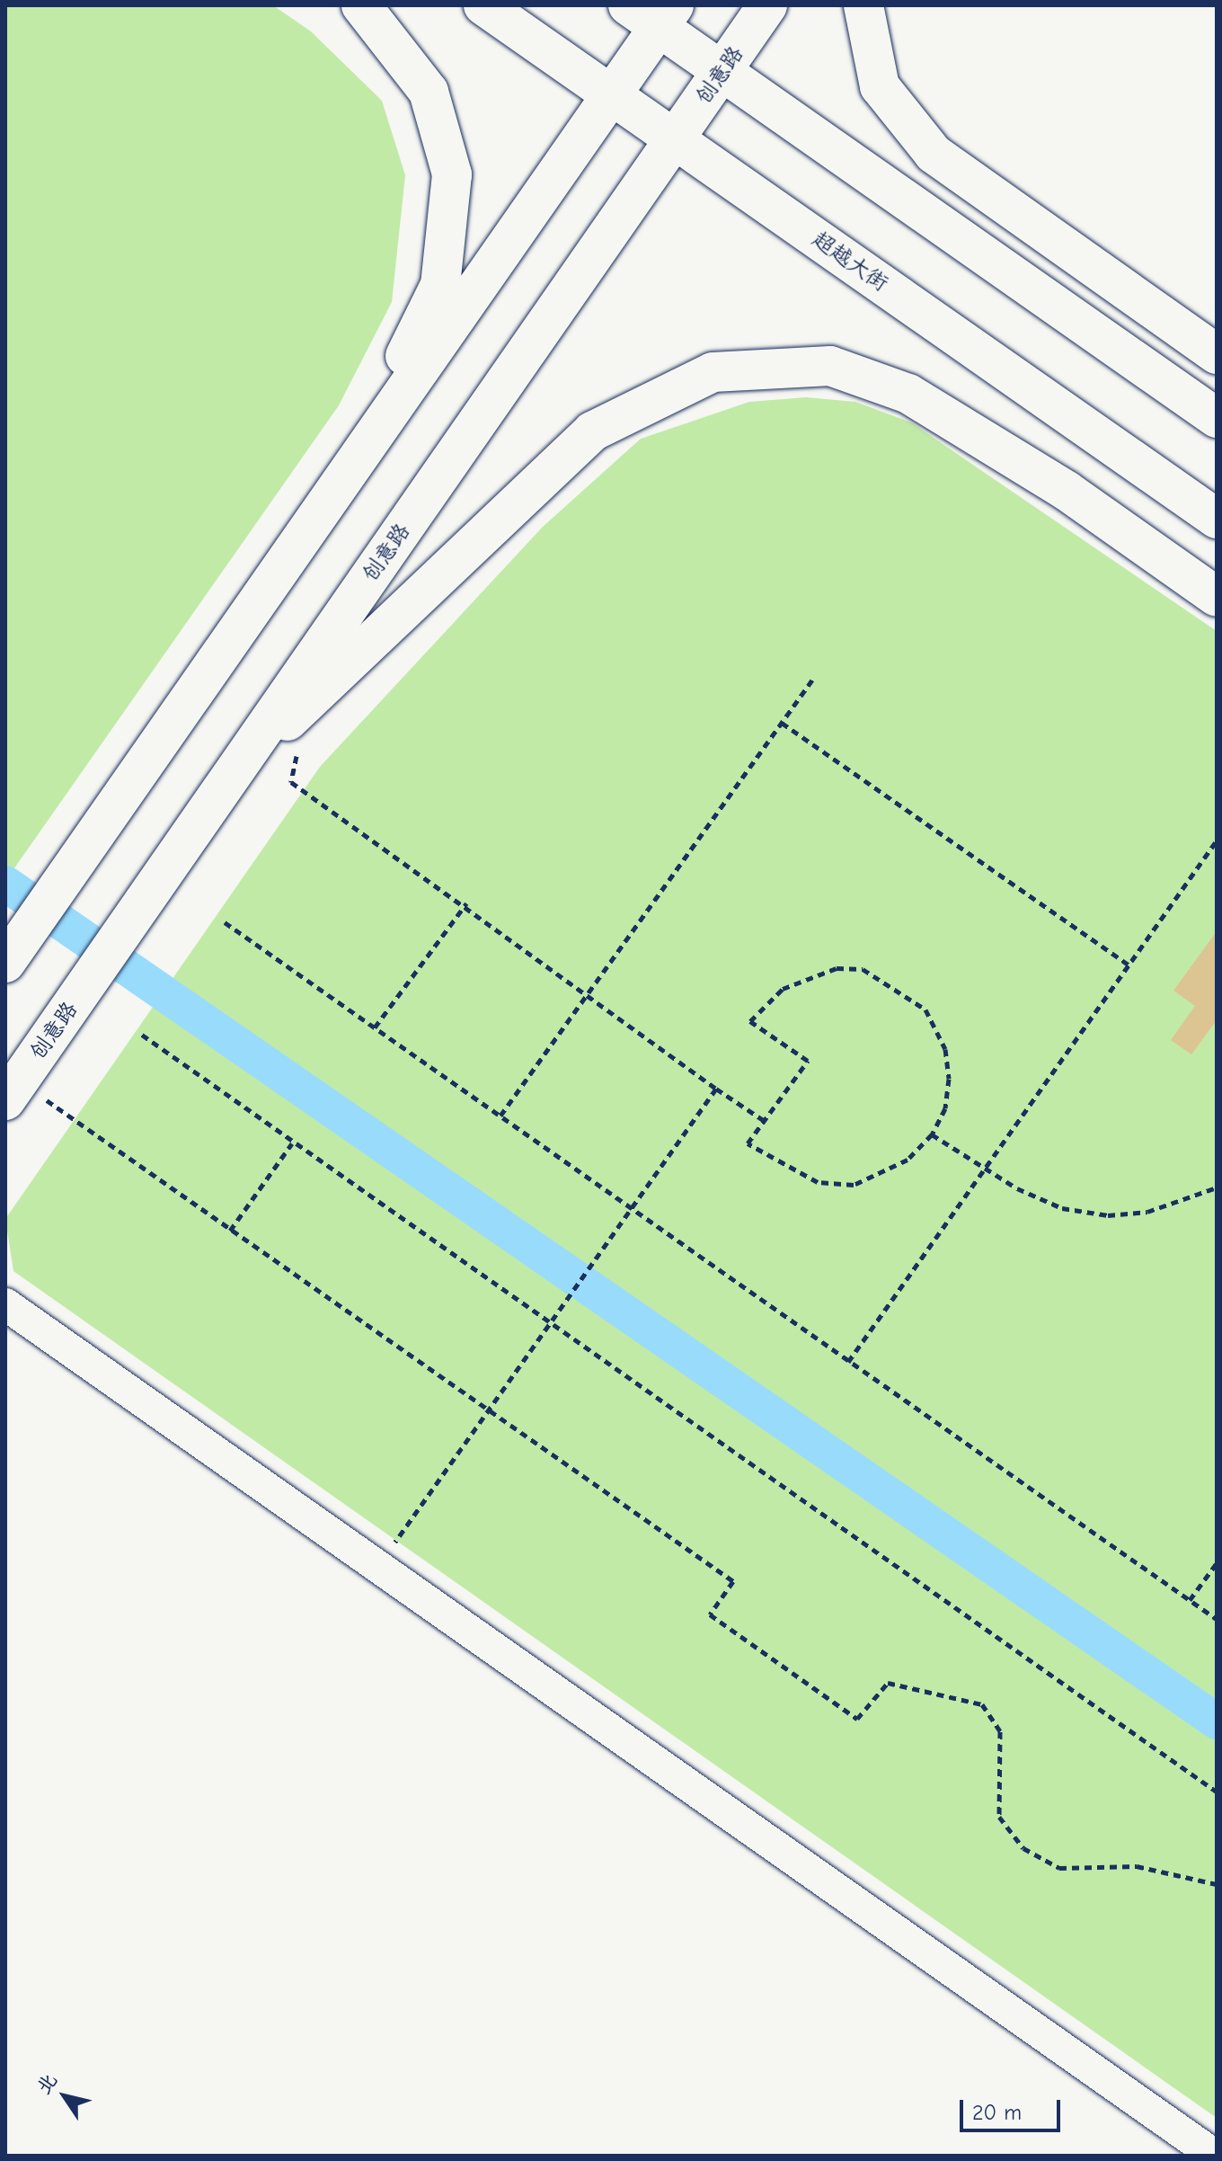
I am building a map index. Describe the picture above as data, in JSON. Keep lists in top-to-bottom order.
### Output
{
  "streets": {
    "street": ["创意路", "超越大街"]
  },
  "crossings": [
    ["创意路", "超越大街"]
  ],
  "scale_bar": "20 m",
  "north": "top left"
}
